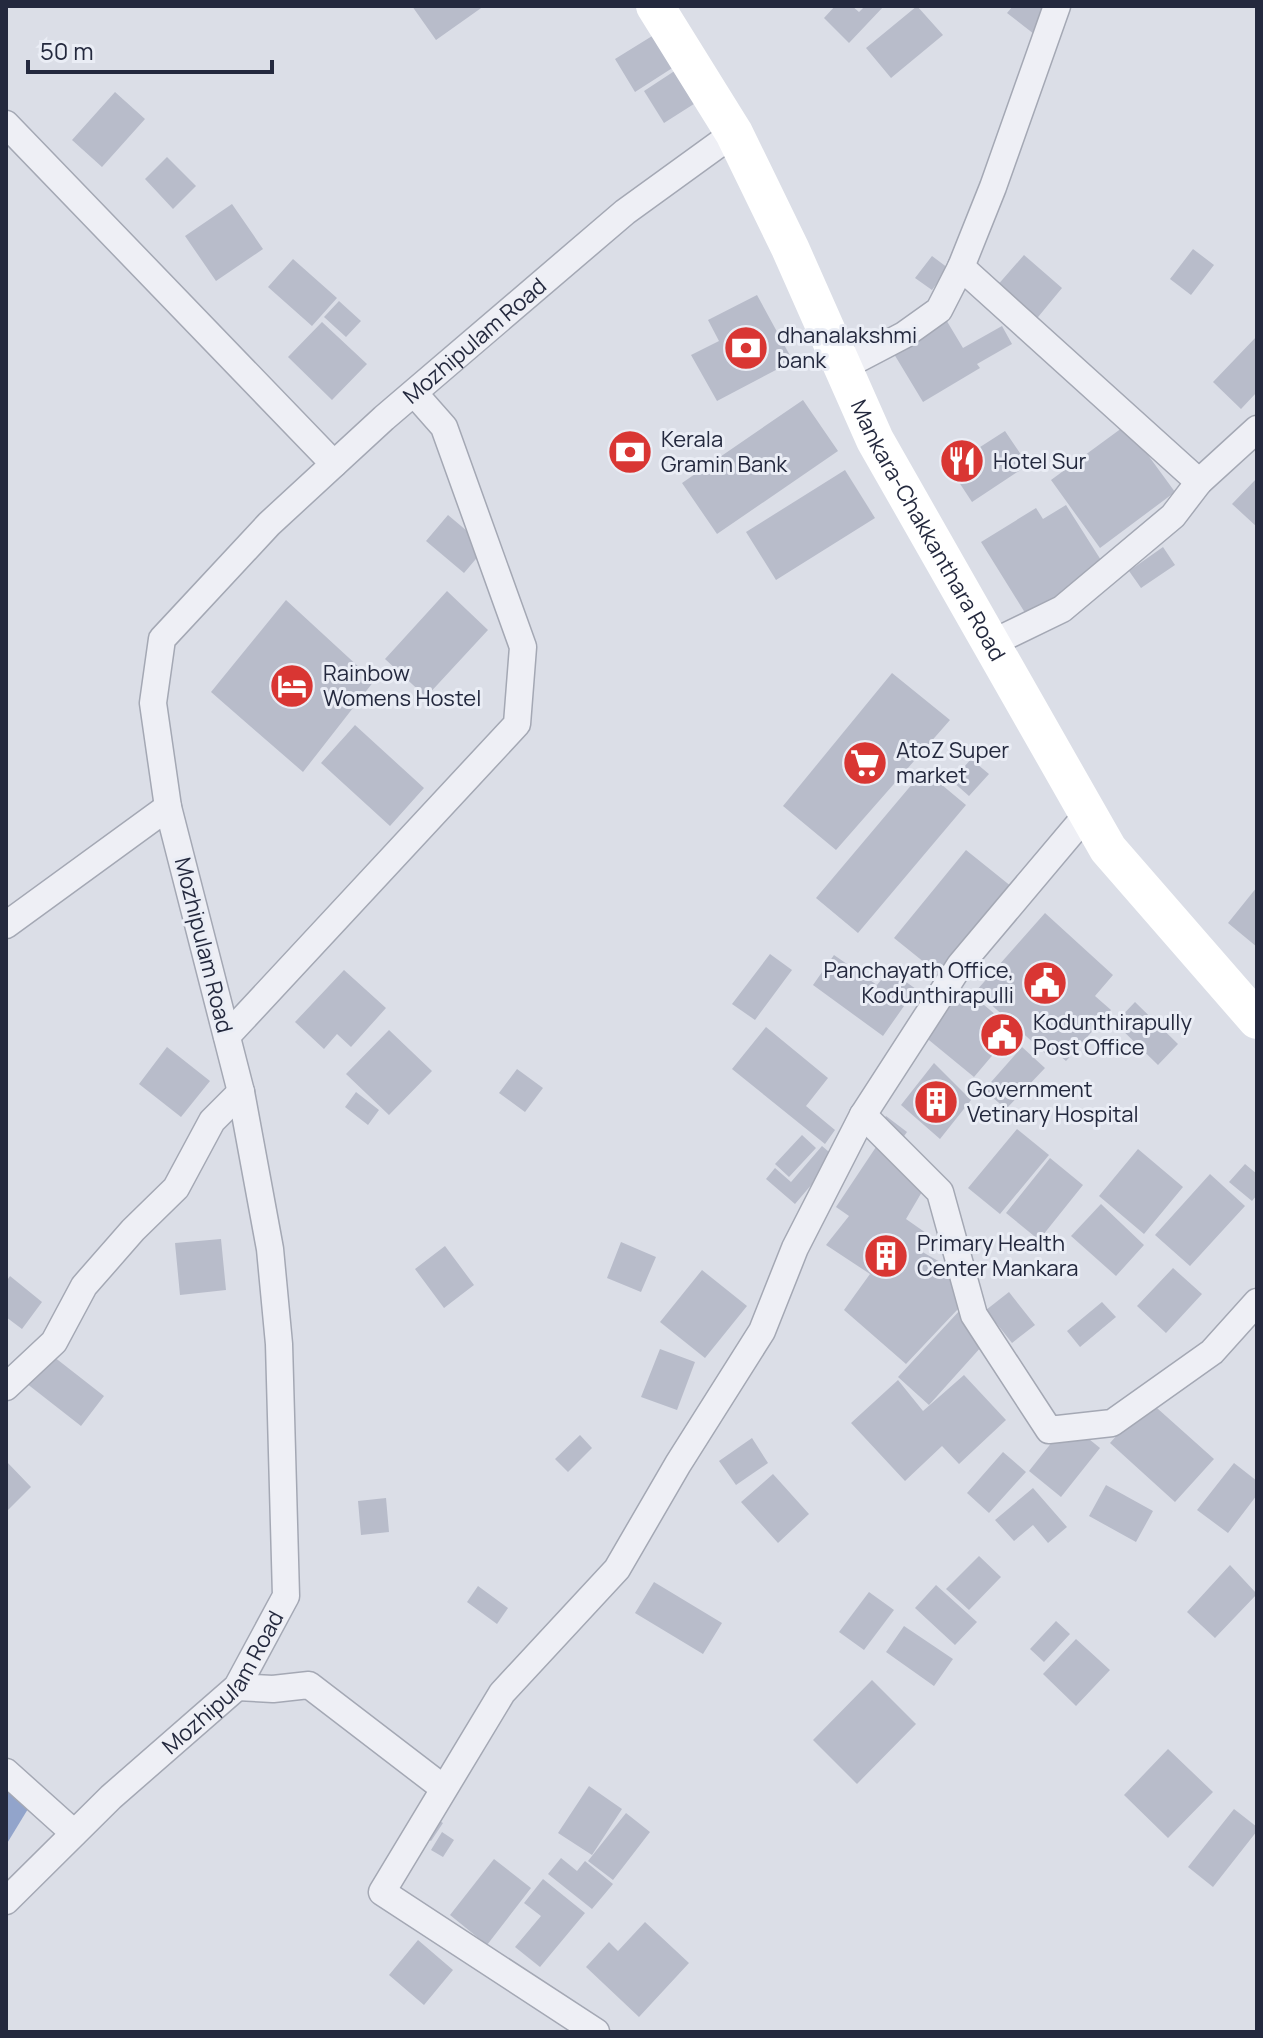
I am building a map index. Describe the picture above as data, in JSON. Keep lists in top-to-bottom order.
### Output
{
  "streets": {
    "main road": ["Mankara-Chakkanthara Road"],
    "street": ["Mozhipulam Road"]
  },
  "crossings": [
    ["Mozhipulam Road", "Mankara-Chakkanthara Road"]
  ],
  "places": {
    "bank": ["dhanalakshmi bank", "Kerala Gramin Bank"],
    "restaurant": ["Hotel Sur"],
    "hotel": ["Rainbow Womens Hostel"],
    "supermarket": ["AtoZ Super market"],
    "public building": ["Panchayath Office, Kodunthirapulli", "Kodunthirapully Post Office"],
    "building": ["Government Vetinary Hospital", "Primary Health Center Mankara"]
  },
  "scale_bar": "50 m"
}
